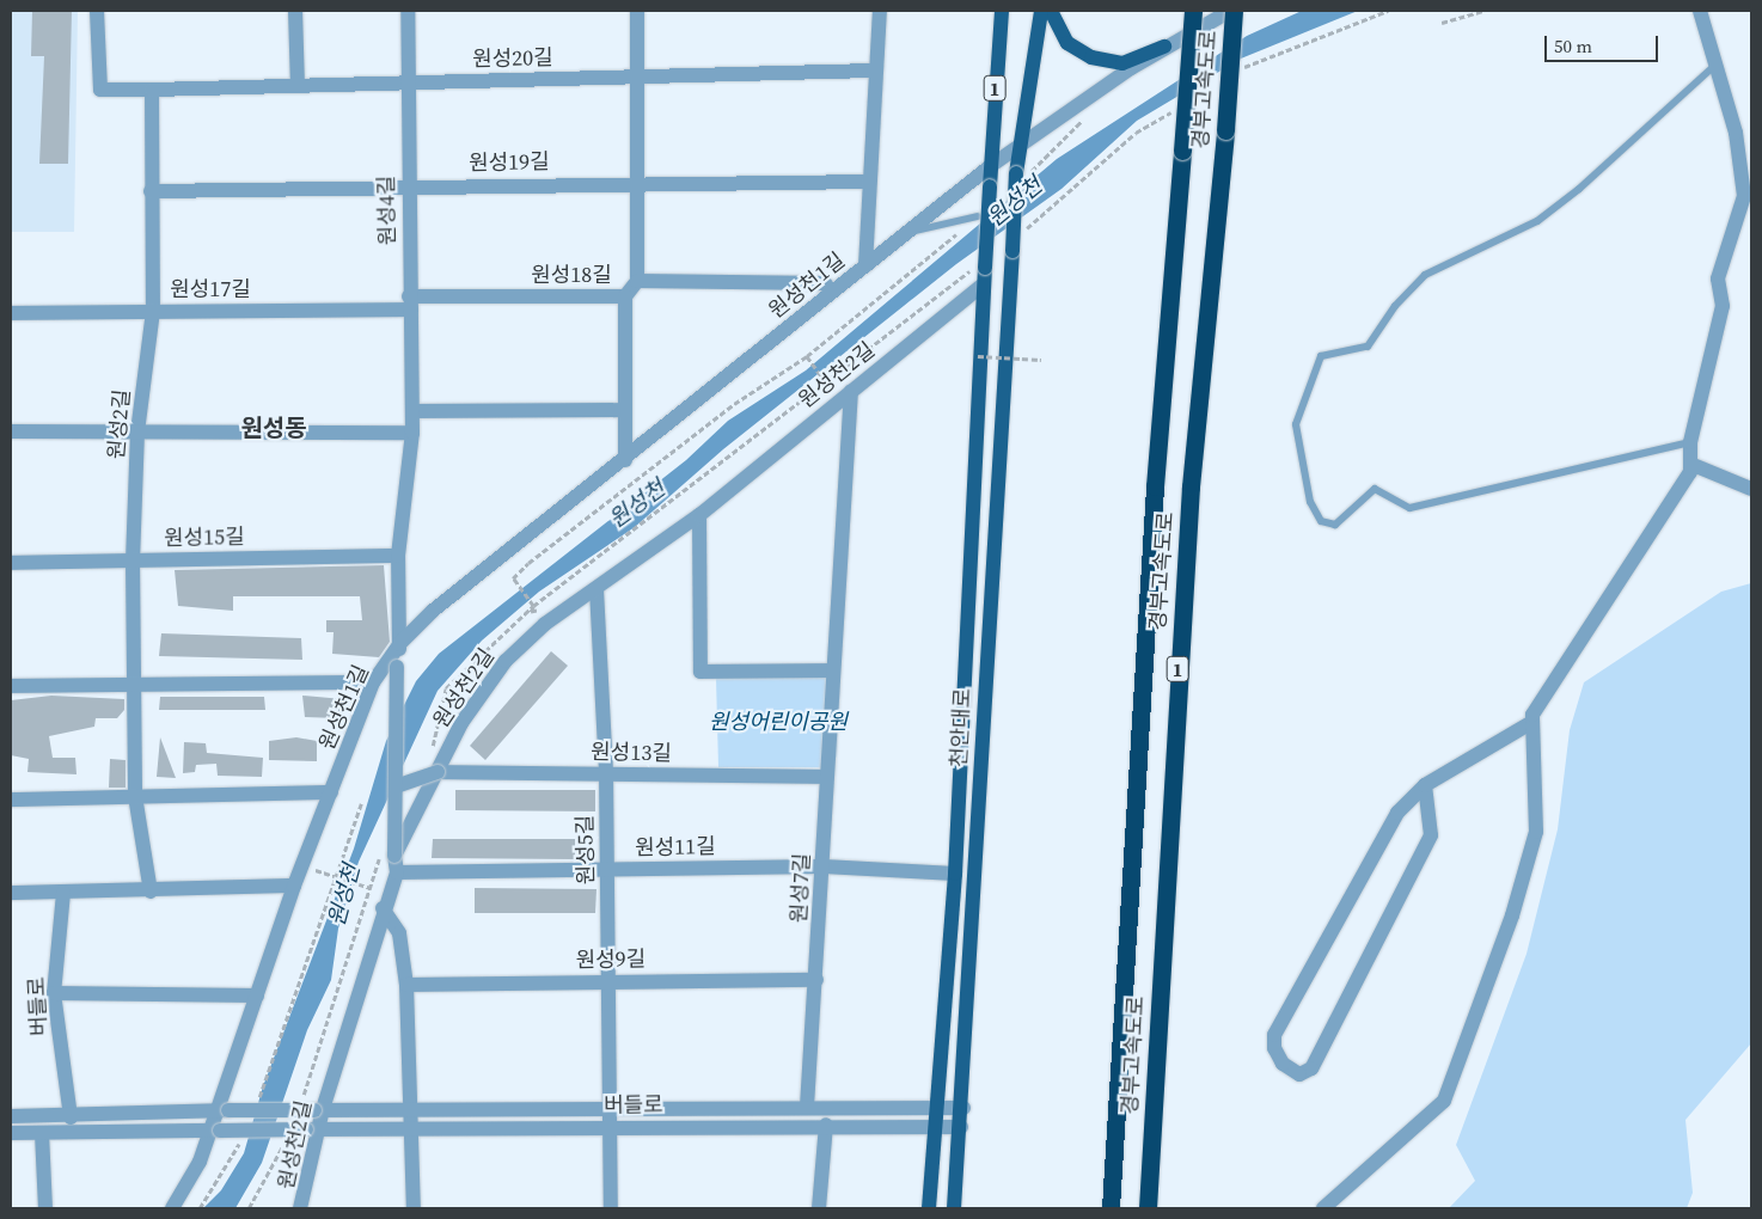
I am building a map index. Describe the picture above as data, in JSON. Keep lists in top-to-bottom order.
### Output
{
  "streets": {
    "highway": ["1", "경부고속도로"],
    "main road": ["천안대로"],
    "street": [
      "원성20길",
      "원성19길",
      "원성4길",
      "원성18길",
      "원성천1길",
      "원성17길",
      "원성천2길",
      "원성2길",
      "원성15길",
      "원성13길",
      "원성11길",
      "원성5길",
      "원성7길",
      "원성9길",
      "버들로"
    ]
  },
  "crossings": [
    ["원성20길", "원성4길"],
    ["원성20길", "원성2길"],
    ["1", "원성천1길"],
    ["1", "천안대로"],
    ["경부고속도로", "원성천1길"],
    ["원성19길", "원성4길"],
    ["원성19길", "원성2길"],
    ["원성4길", "원성18길"],
    ["원성4길", "원성천1길"],
    ["원성4길", "원성17길"],
    ["원성4길", "원성천2길"],
    ["원성4길", "원성15길"],
    ["원성4길", "원성13길"],
    ["원성18길", "원성천1길"],
    ["원성18길", "원성17길"],
    ["원성천1길", "버들로"],
    ["원성17길", "원성2길"],
    ["원성천2길", "천안대로"],
    ["원성천2길", "원성13길"],
    ["원성천2길", "원성11길"],
    ["원성천2길", "원성5길"],
    ["원성천2길", "원성7길"],
    ["원성천2길", "버들로"],
    ["원성2길", "원성15길"],
    ["천안대로", "원성11길"],
    ["천안대로", "버들로"],
    ["원성13길", "원성5길"],
    ["원성13길", "원성7길"],
    ["원성11길", "원성5길"],
    ["원성11길", "원성7길"],
    ["원성5길", "원성9길"],
    ["원성5길", "버들로"],
    ["원성7길", "원성9길"],
    ["원성7길", "버들로"]
  ],
  "districts": ["원성동"],
  "water": ["원성천"],
  "parks": ["원성어린이공원"],
  "scale_bar": "50 m"
}
